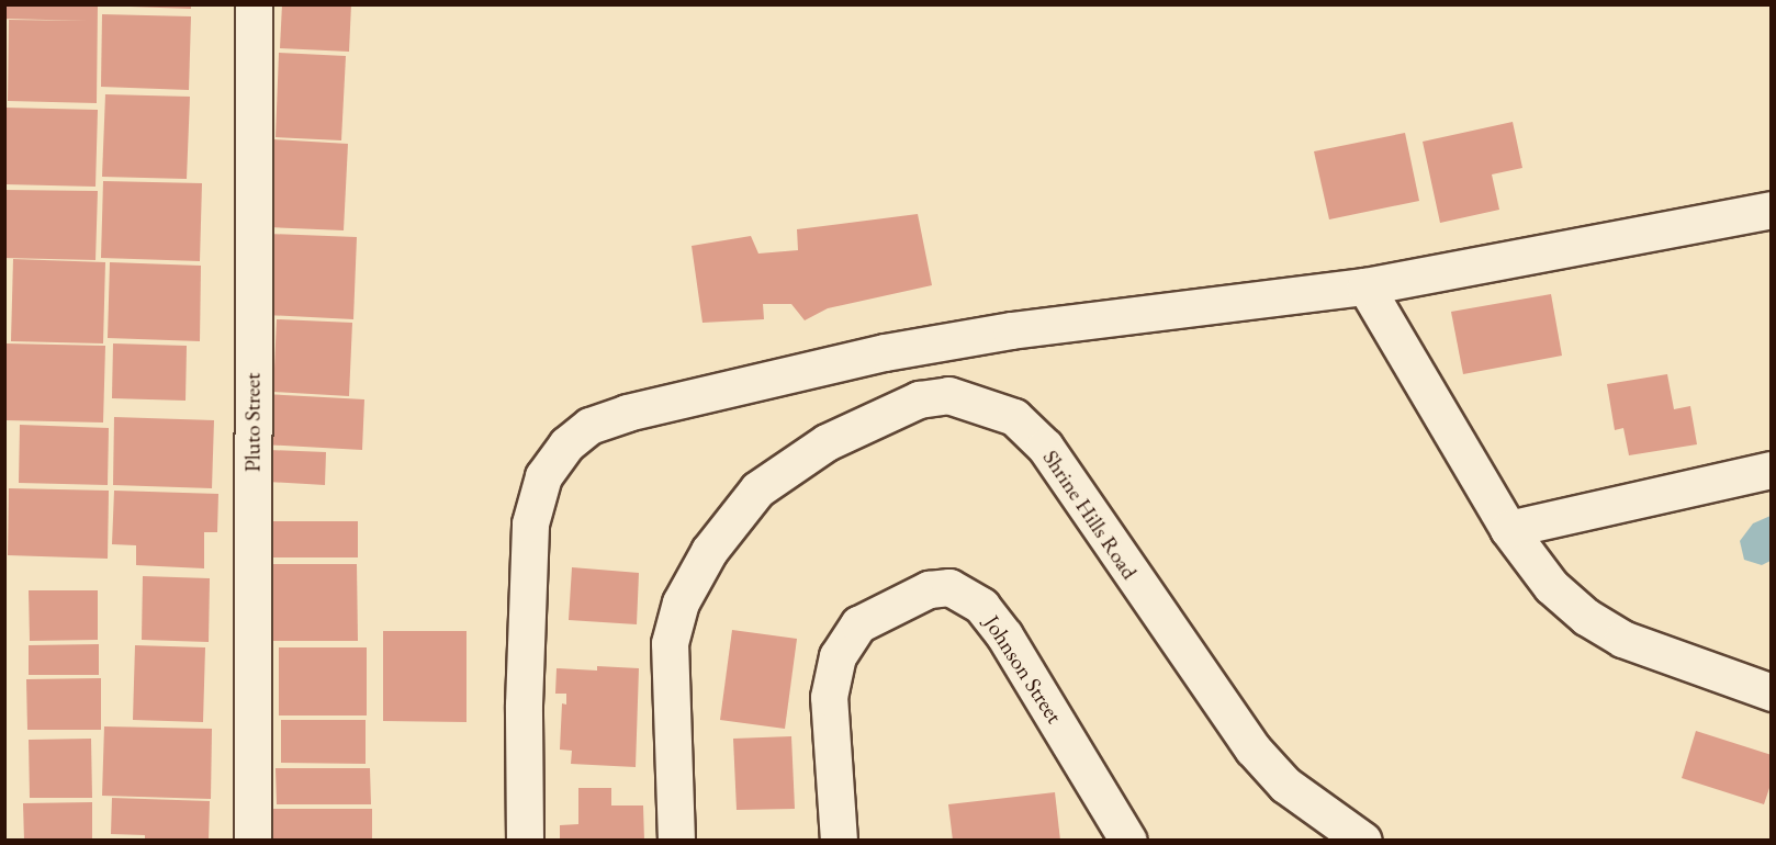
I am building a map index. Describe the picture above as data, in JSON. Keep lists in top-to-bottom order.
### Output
{
  "streets": {
    "street": ["Pluto Street", "Shrine Hills Road", "Johnson Street"]
  }
}
